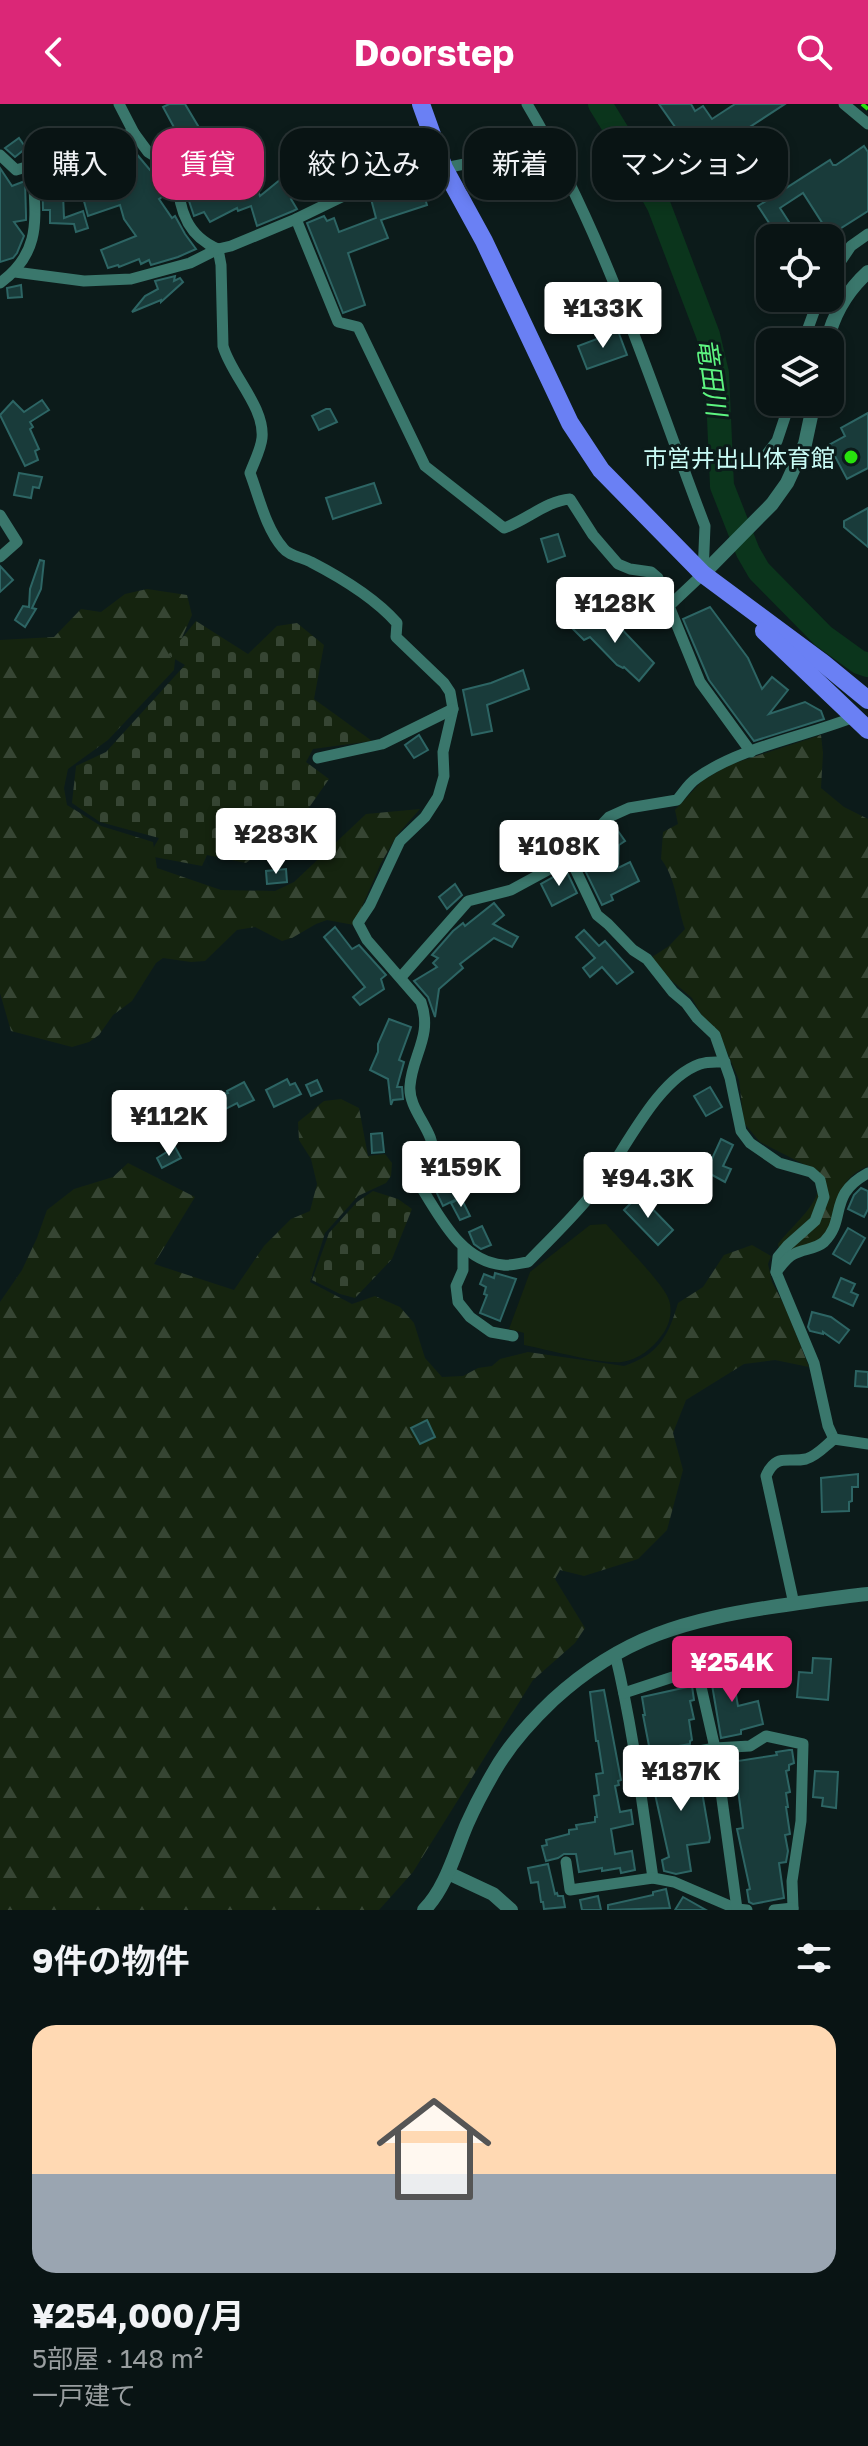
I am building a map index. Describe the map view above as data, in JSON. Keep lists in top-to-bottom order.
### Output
{
  "water": ["竜田川"],
  "places": ["市営井出山体育館"],
  "page": {
    "header": "Doorstep",
    "chip": [
      "購入",
      "賃貸",
      "絞り込み",
      "新着",
      "マンション"
    ],
    "price": [
      "¥133K",
      "¥128K",
      "¥283K",
      "¥108K",
      "¥112K",
      "¥159K",
      "¥94.3K",
      "¥254K",
      "¥187K"
    ],
    "heading": "9件の物件",
    "list": [
      {
        "name": "¥254,000/月",
        "note": "5部屋 · 148 m² · 一戸建て"
      }
    ]
  }
}
